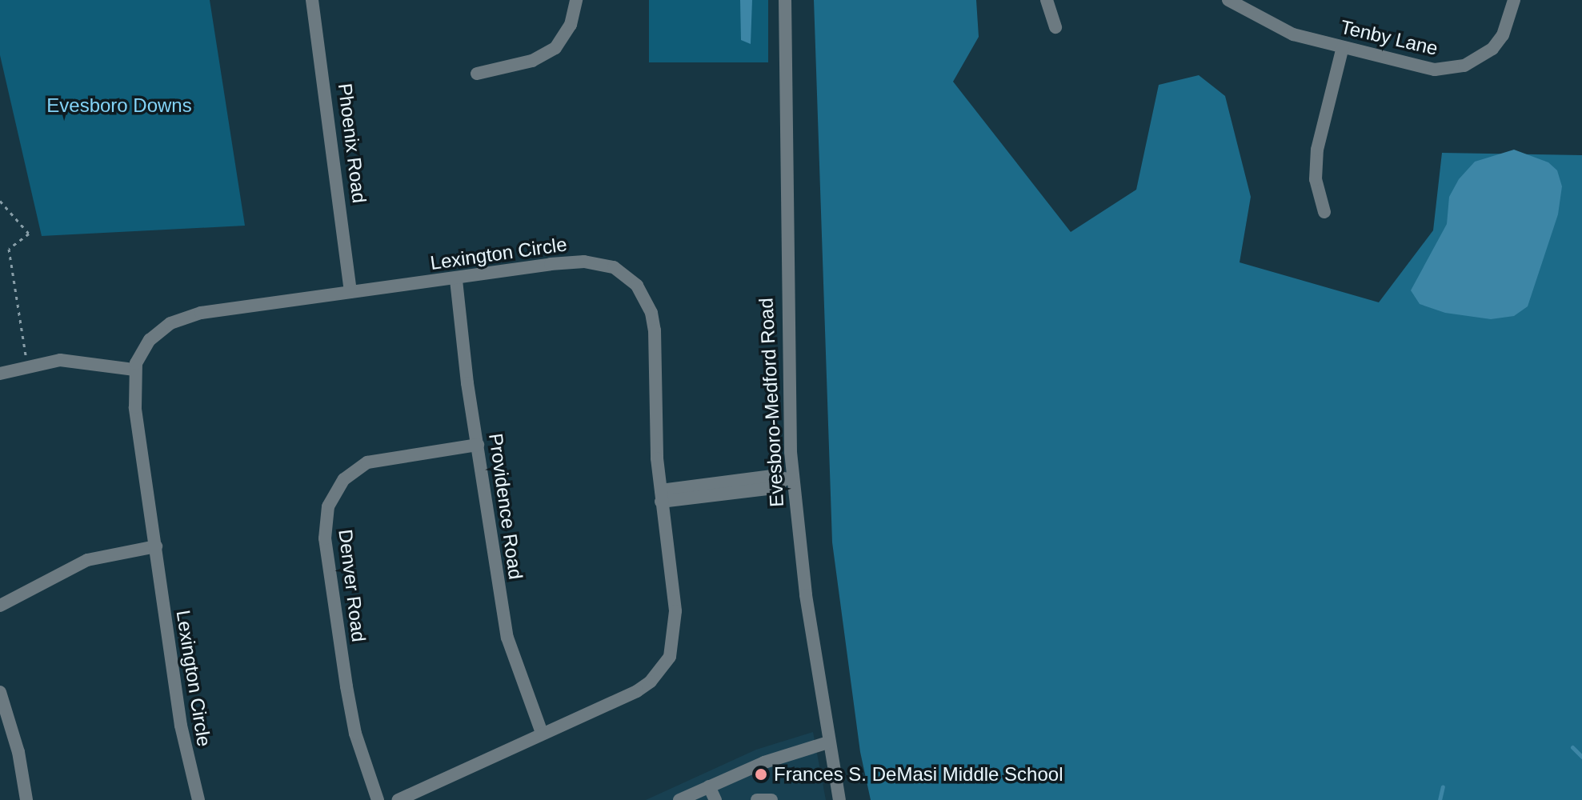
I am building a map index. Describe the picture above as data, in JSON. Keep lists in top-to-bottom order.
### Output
{
  "streets": {
    "street": [
      "Tenby Lane",
      "Phoenix Road",
      "Lexington Circle",
      "Evesboro-Medford Road",
      "Providence Road",
      "Denver Road"
    ]
  },
  "crossings": [
    ["Phoenix Road", "Lexington Circle"],
    ["Lexington Circle", "Providence Road"],
    ["Providence Road", "Denver Road"]
  ],
  "parks": ["Evesboro Downs"],
  "places": ["Frances S. DeMasi Middle School"]
}
